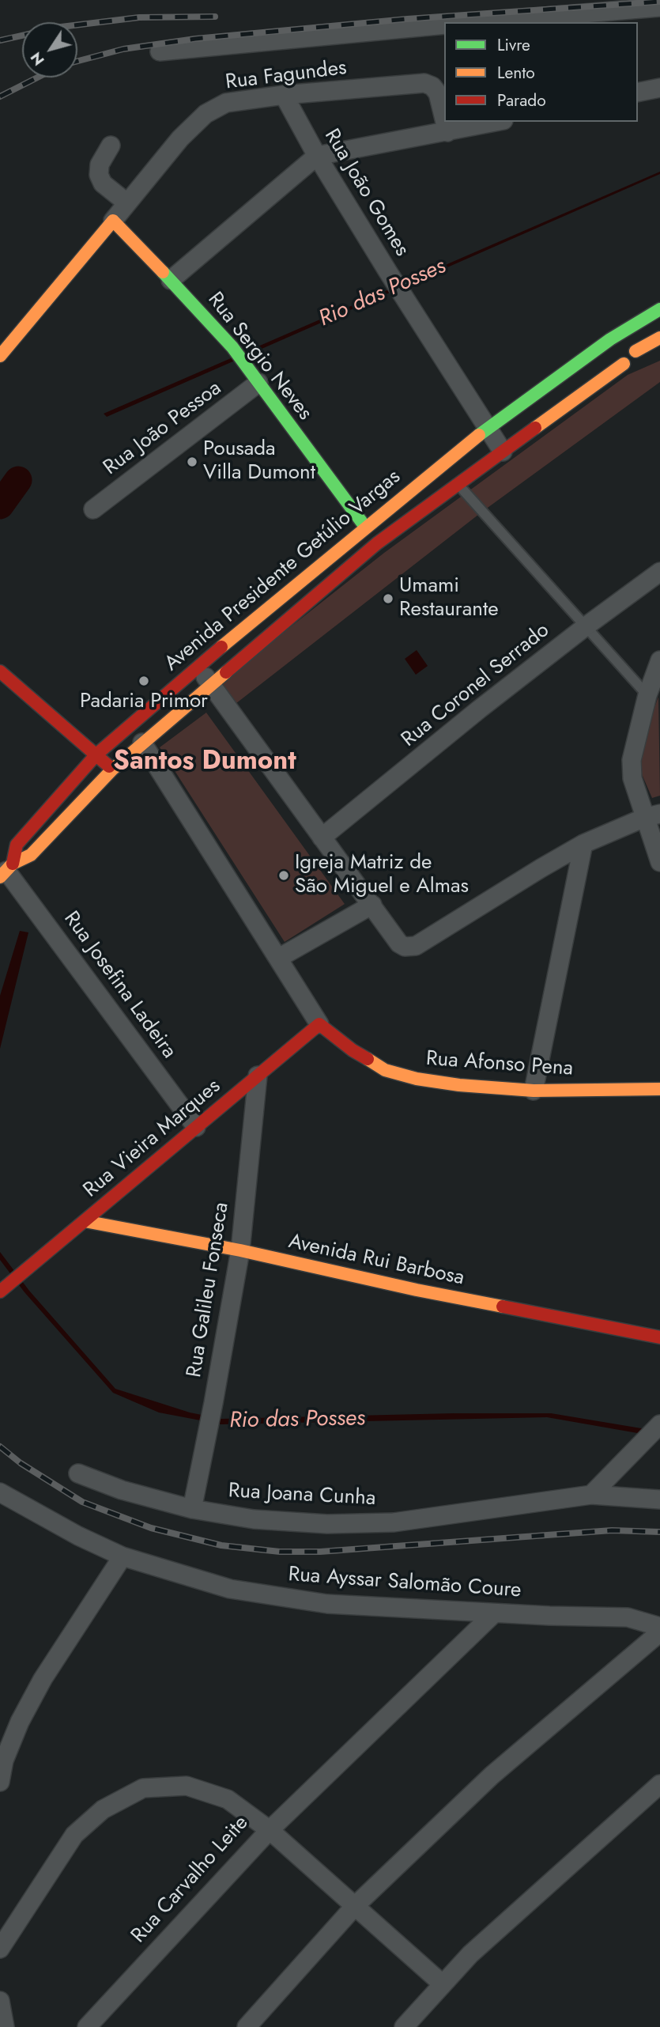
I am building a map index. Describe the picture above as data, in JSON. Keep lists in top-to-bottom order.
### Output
{
  "streets": {
    "main road": [
      "Rua Sergio Neves",
      "Avenida Presidente Getúlio Vargas",
      "Rua Afonso Pena",
      "Rua Vieira Marques",
      "Avenida Rui Barbosa"
    ],
    "street": [
      "Rua Fagundes",
      "Rua João Gomes",
      "Rua João Pessoa",
      "Rua Coronel Serrado",
      "Rua Josefina Ladeira",
      "Rua Galileu Fonseca",
      "Rua Joana Cunha",
      "Rua Ayssar Salomão Coure",
      "Rua Carvalho Leite"
    ]
  },
  "crossings": [
    ["Rua Fagundes", "Rua João Gomes"],
    ["Rua Fagundes", "Rua Sergio Neves"],
    ["Rua João Gomes", "Avenida Presidente Getúlio Vargas"],
    ["Rua Sergio Neves", "Rua João Pessoa"],
    ["Rua Sergio Neves", "Avenida Presidente Getúlio Vargas"],
    ["Avenida Presidente Getúlio Vargas", "Rua Josefina Ladeira"],
    ["Rua Josefina Ladeira", "Rua Vieira Marques"],
    ["Rua Afonso Pena", "Rua Vieira Marques"],
    ["Rua Vieira Marques", "Avenida Rui Barbosa"],
    ["Rua Vieira Marques", "Rua Galileu Fonseca"],
    ["Avenida Rui Barbosa", "Rua Galileu Fonseca"],
    ["Rua Galileu Fonseca", "Rua Joana Cunha"]
  ],
  "districts": ["Santos Dumont"],
  "water": ["Rio das Posses"],
  "places": [
    "Pousada Villa Dumont",
    "Umami Restaurante",
    "Padaria Primor",
    "Igreja Matriz de São Miguel e Almas"
  ],
  "legend": ["Livre", "Lento", "Parado"],
  "north": "bottom left"
}
